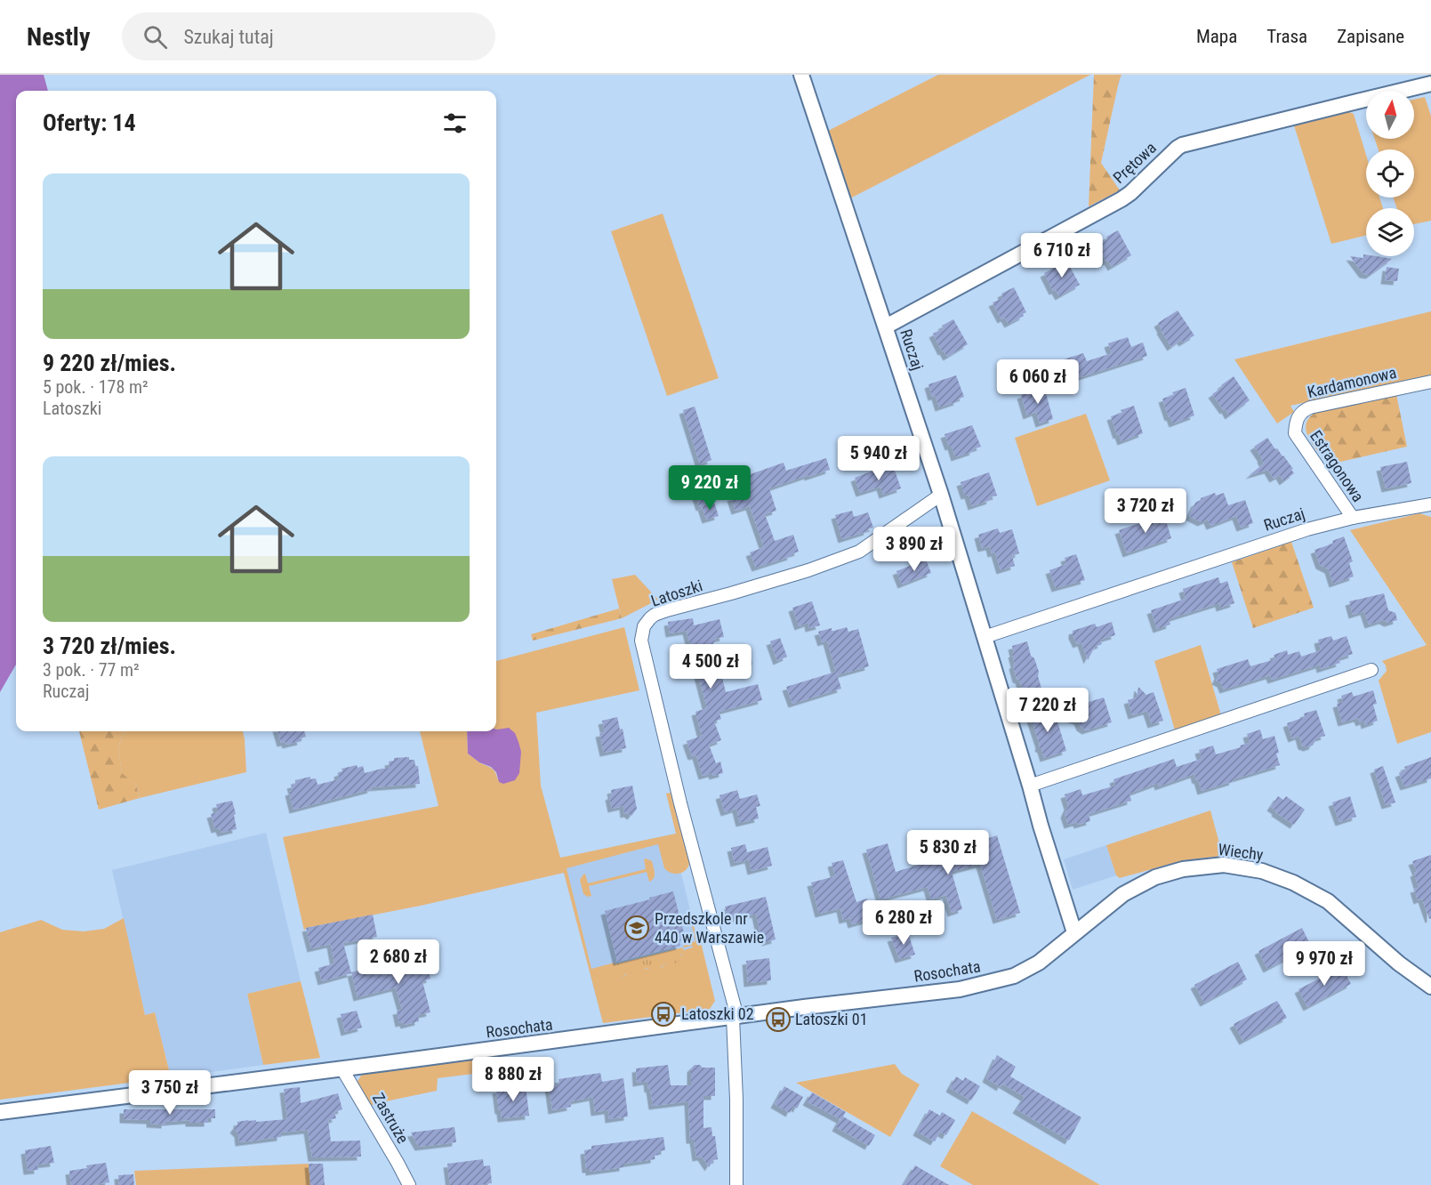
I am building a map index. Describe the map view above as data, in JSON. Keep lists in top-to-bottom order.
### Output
{
  "streets": {
    "street": [
      "Prętowa",
      "Ruczaj",
      "Kardamonowa",
      "Estragonowa",
      "Latoszki",
      "Wiechy",
      "Rosochata",
      "Zastruże"
    ]
  },
  "crossings": [
    ["Prętowa", "Ruczaj"],
    ["Ruczaj", "Estragonowa"],
    ["Ruczaj", "Latoszki"],
    ["Ruczaj", "Wiechy"],
    ["Kardamonowa", "Estragonowa"],
    ["Latoszki", "Rosochata"],
    ["Wiechy", "Rosochata"],
    ["Rosochata", "Zastruże"]
  ],
  "places": {
    "school or university": ["Przedszkole nr 440 w Warszawie"],
    "bus stop": ["Latoszki 02", "Latoszki 01"]
  },
  "north": "top",
  "page": {
    "header": "Nestly",
    "search": "Szukaj tutaj",
    "nav": ["Mapa", "Trasa", "Zapisane"],
    "heading": "Oferty: 14",
    "list": [
      {
        "name": "9 220 zł/mies.",
        "note": "5 pok. · 178 m² · Latoszki"
      },
      {
        "name": "3 720 zł/mies.",
        "note": "3 pok. · 77 m² · Ruczaj"
      }
    ],
    "price": [
      "6 710 zł",
      "6 060 zł",
      "5 940 zł",
      "9 220 zł",
      "3 720 zł",
      "3 890 zł",
      "4 500 zł",
      "7 220 zł",
      "5 830 zł",
      "6 280 zł",
      "2 680 zł",
      "9 970 zł",
      "8 880 zł",
      "3 750 zł"
    ]
  }
}
